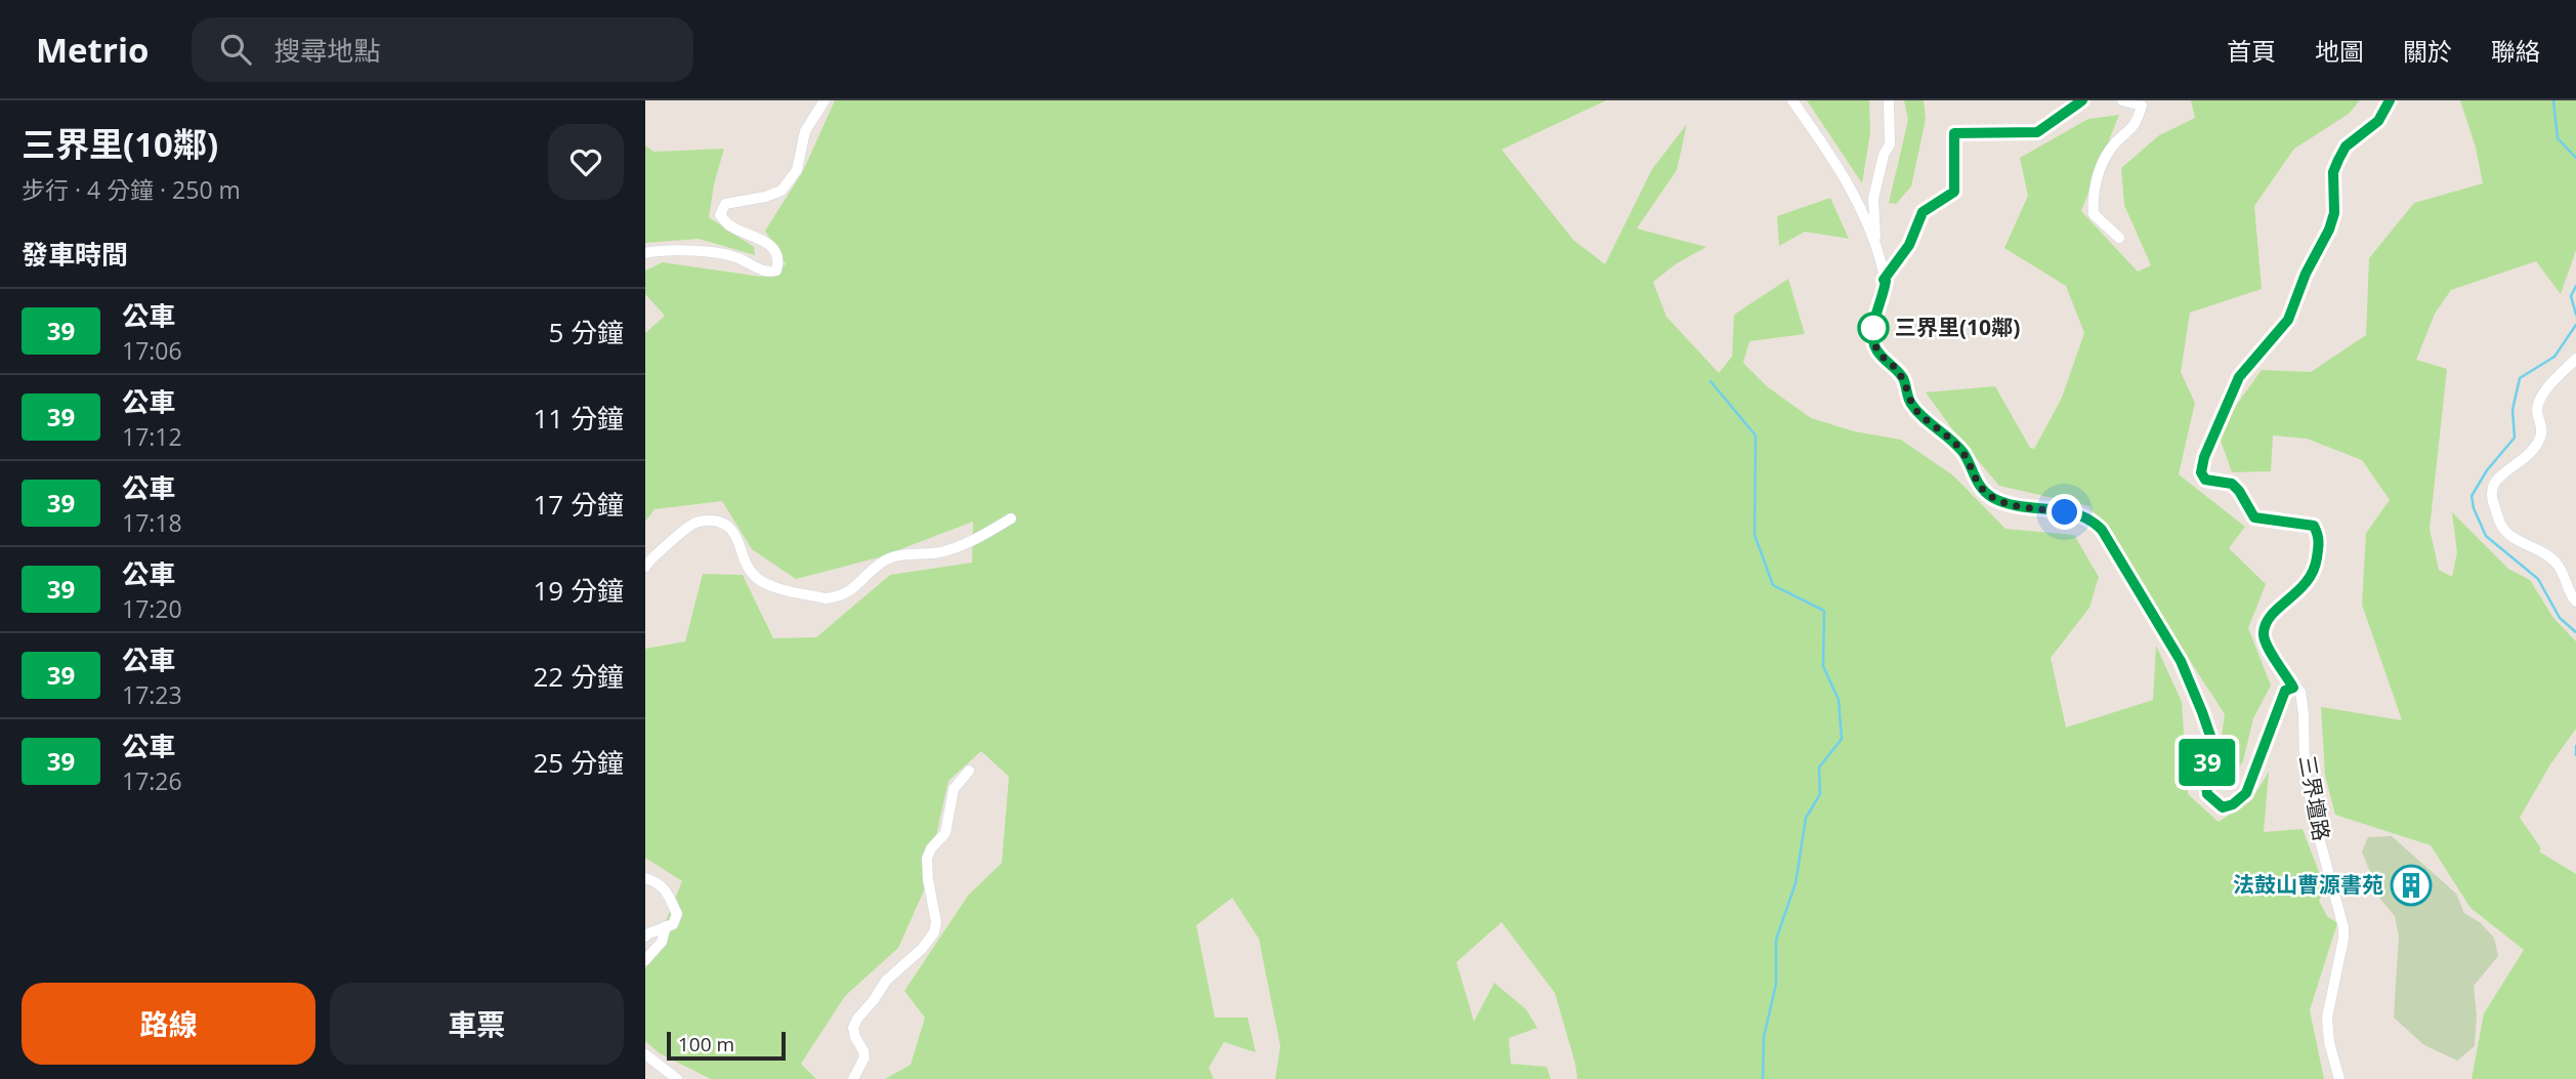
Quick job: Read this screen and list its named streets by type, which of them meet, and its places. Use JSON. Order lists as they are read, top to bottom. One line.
{"streets":{"street":["三界壇路"]},"places":{"other":["三界里(10鄰)"],"building":["法鼓山曹源書苑"]},"lines":["bus line 39"],"scale_bar":"100 m","page":{"header":"Metrio","search":"搜尋地點","nav":["首頁","地圖","關於","聯絡"],"heading":[["三界里(10鄰)","步行 · 4 分鐘 · 250 m"],"發車時間"],"on_map":"39","list":[{"mark":"39","name":"公車","note":"17:06","value":"5 分鐘"},{"mark":"39","name":"公車","note":"17:12","value":"11 分鐘"},{"mark":"39","name":"公車","note":"17:18","value":"17 分鐘"},{"mark":"39","name":"公車","note":"17:20","value":"19 分鐘"},{"mark":"39","name":"公車","note":"17:23","value":"22 分鐘"},{"mark":"39","name":"公車","note":"17:26","value":"25 分鐘"}],"buttons":["路線","車票"],"scale":"100 m"}}
